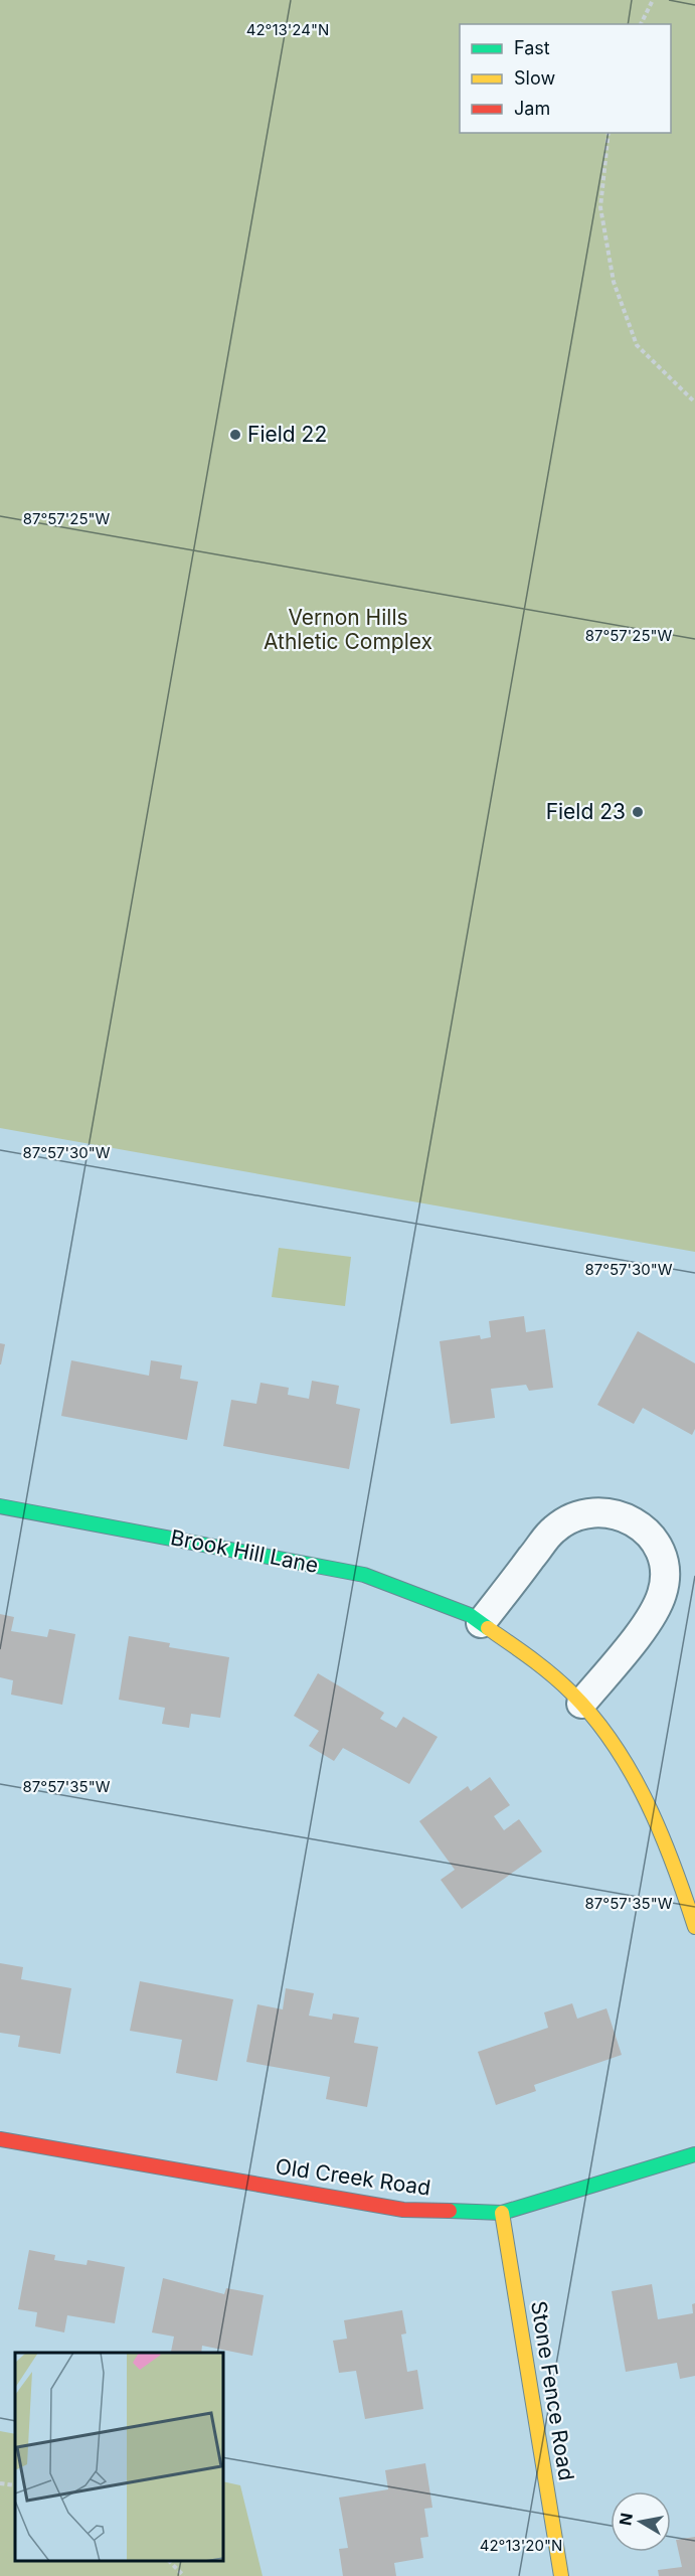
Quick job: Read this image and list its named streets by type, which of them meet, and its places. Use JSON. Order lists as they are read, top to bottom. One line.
{"streets":{"street":["Brook Hill Lane","Old Creek Road","Stone Fence Road"]},"crossings":[["Old Creek Road","Stone Fence Road"]],"parks":["Vernon Hills Athletic Complex"],"places":["Field 22","Field 23"],"legend":["Fast","Slow","Jam"],"north":"left","coordinates":["42°13'24\"N","87°57'25\"W","87°57'30\"W","87°57'35\"W","42°13'20\"N"]}
